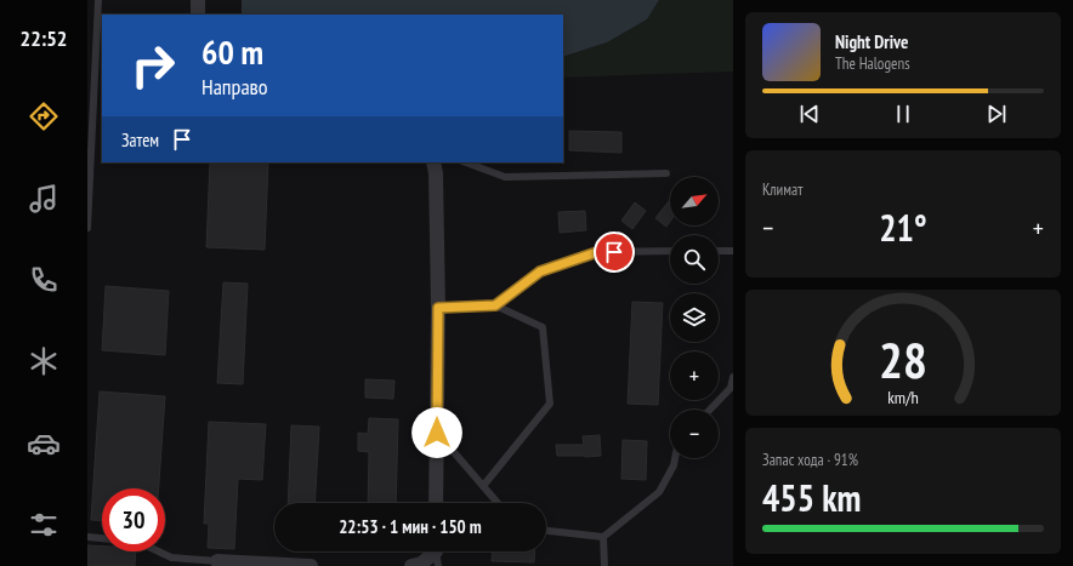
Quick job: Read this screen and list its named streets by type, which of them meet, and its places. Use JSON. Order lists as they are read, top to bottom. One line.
{"north":"top right","page":{"tabs":"22:52","turn":["60 m","Направо"],"song":["Night Drive","The Halogens"],"then":"Затем","tile":["Климат",["Запас хода · 91%","455 km"]],"map_buttons":["+","−"],"heat":["−","21°","+"],"limit":"30","trip":"22:53 · 1 мин · 150 m","gauge":["28","km/h"]}}
